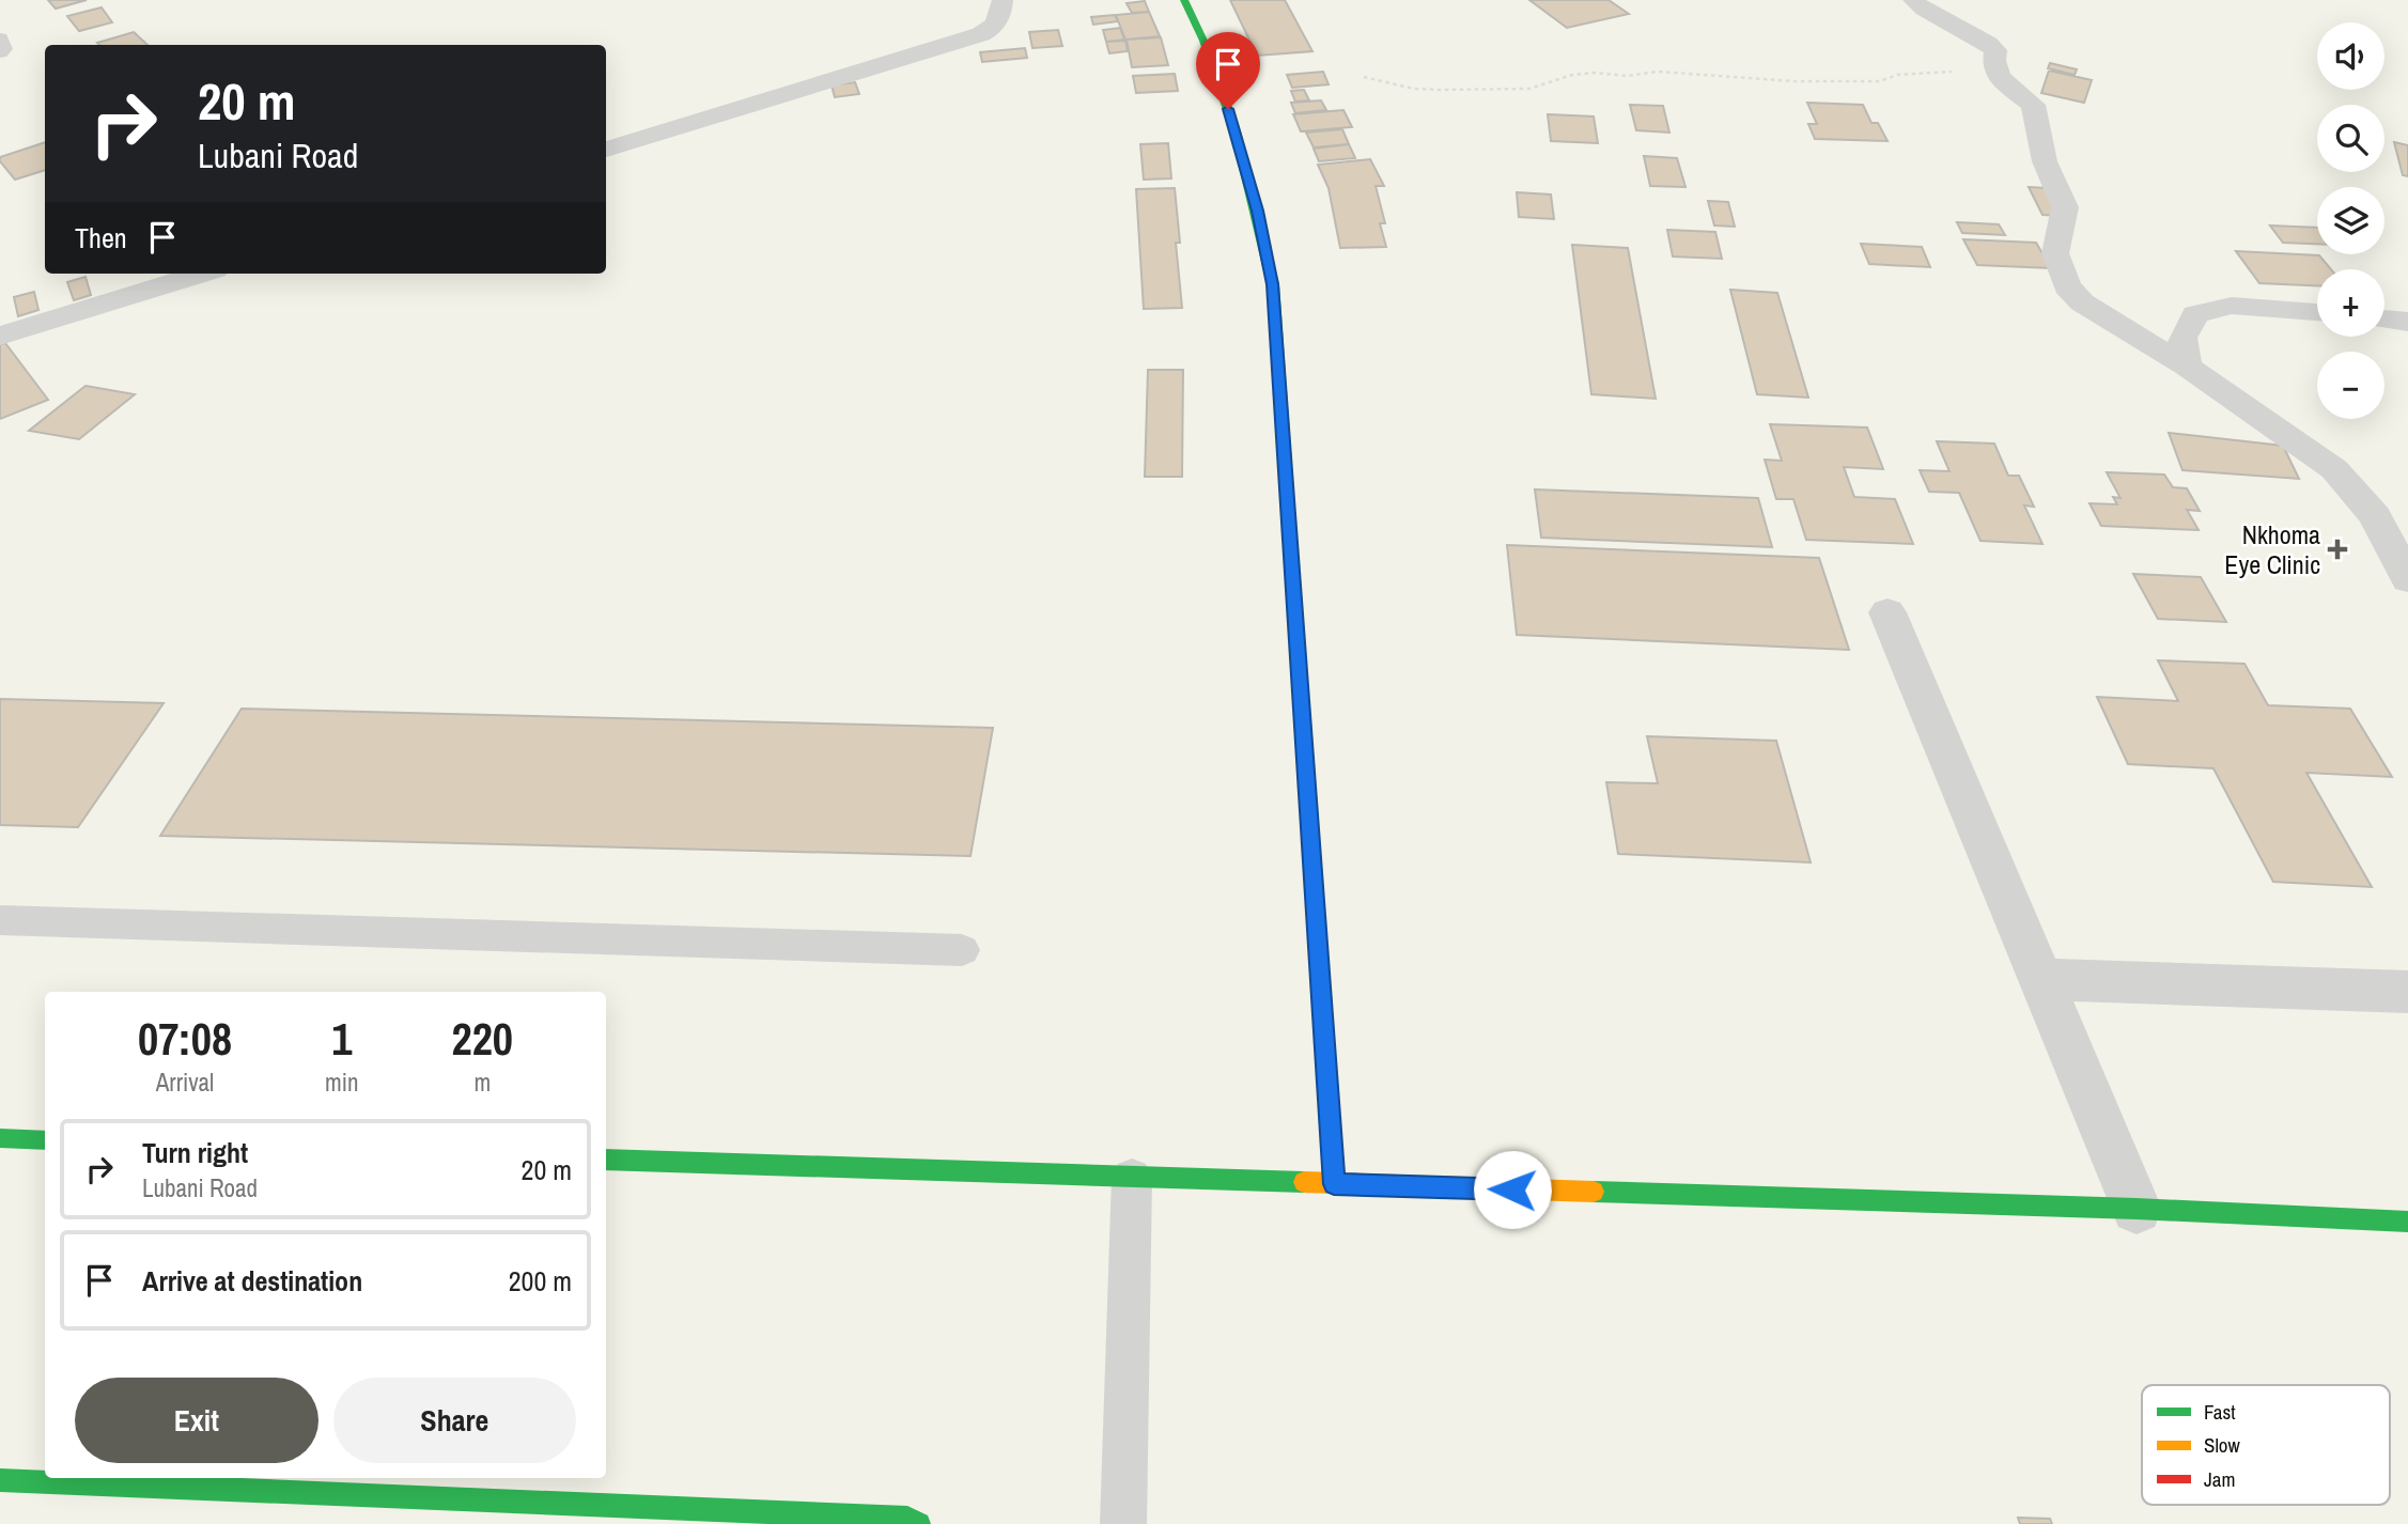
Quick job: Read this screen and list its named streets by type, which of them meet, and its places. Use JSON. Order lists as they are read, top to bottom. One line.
{"places":{"health":["Nkhoma Eye Clinic"]},"legend":["Fast","Slow","Jam"],"page":{"map_buttons":["+","−"],"turn":["20 m","Lubani Road"],"then":"Then","eta":["07:08","Arrival","1","min","220","m"],"list":[{"name":"Turn right","note":"Lubani Road","value":"20 m"},{"name":"Arrive at destination","value":"200 m"}],"buttons":["Exit","Share"]}}
